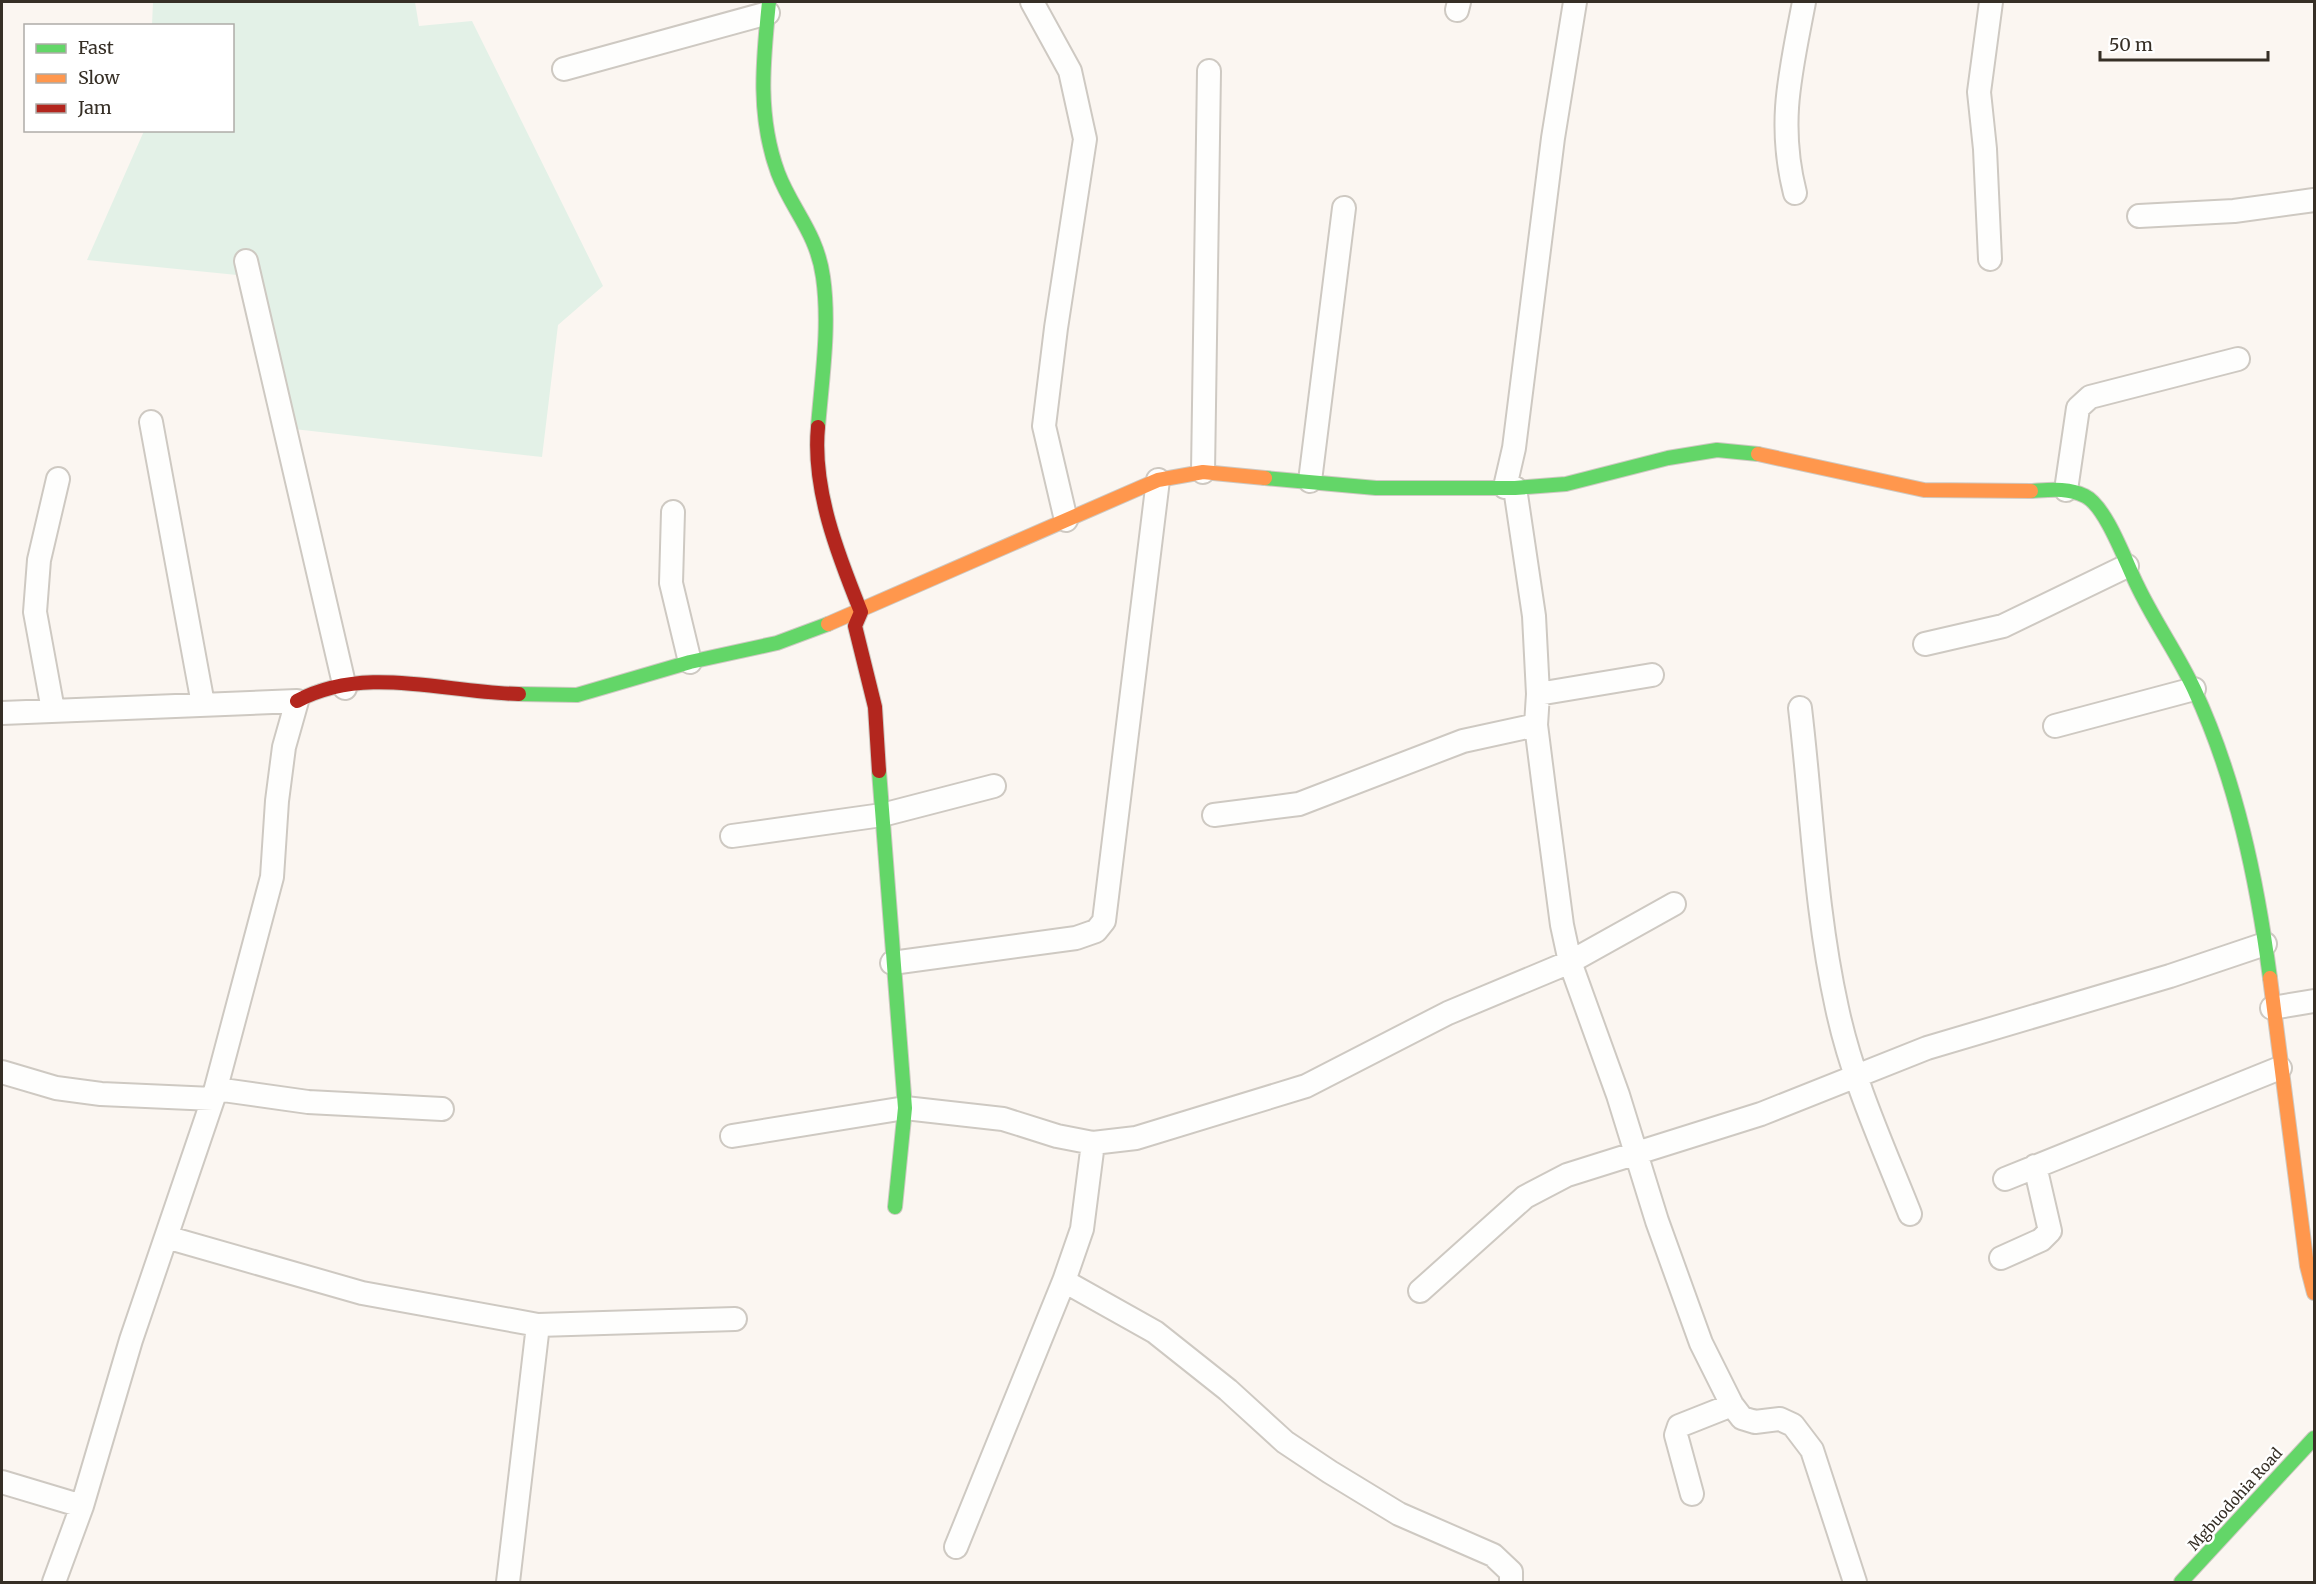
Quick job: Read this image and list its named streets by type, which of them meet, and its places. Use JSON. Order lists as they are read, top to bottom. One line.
{"streets":{"street":["Mgbuodohia Road"]},"legend":["Fast","Slow","Jam"],"scale_bar":"50 m"}
